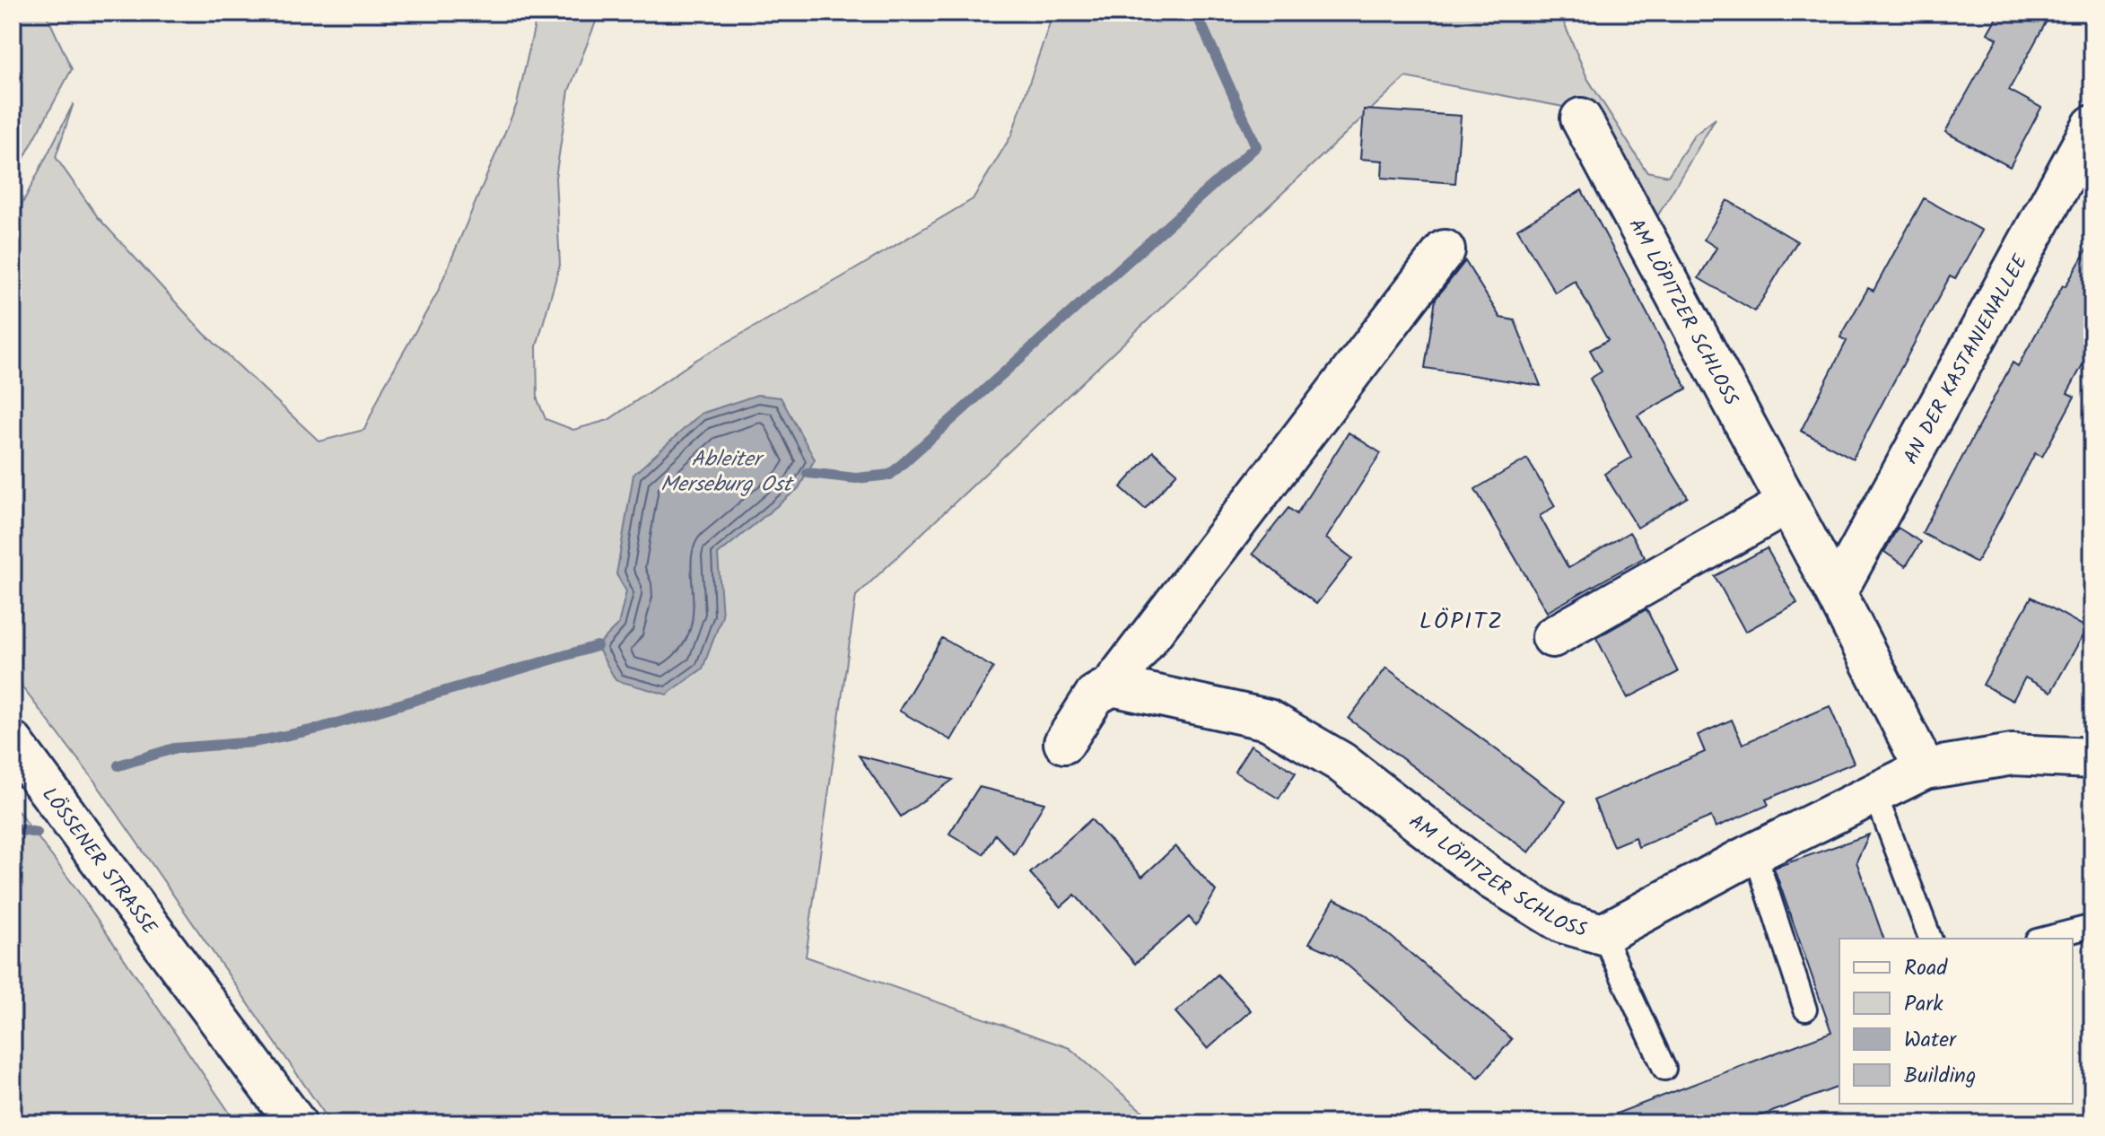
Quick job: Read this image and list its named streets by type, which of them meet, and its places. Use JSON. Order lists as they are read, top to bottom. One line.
{"streets":{"street":["AM LÖPITZER SCHLOSS","AN DER KASTANIENALLEE","LÖSSENER STRASSE"]},"crossings":[["AM LÖPITZER SCHLOSS","AN DER KASTANIENALLEE"]],"districts":["LÖPITZ"],"water":["Ableiter Merseburg Ost"],"legend":["Road","Park","Water","Building"]}
